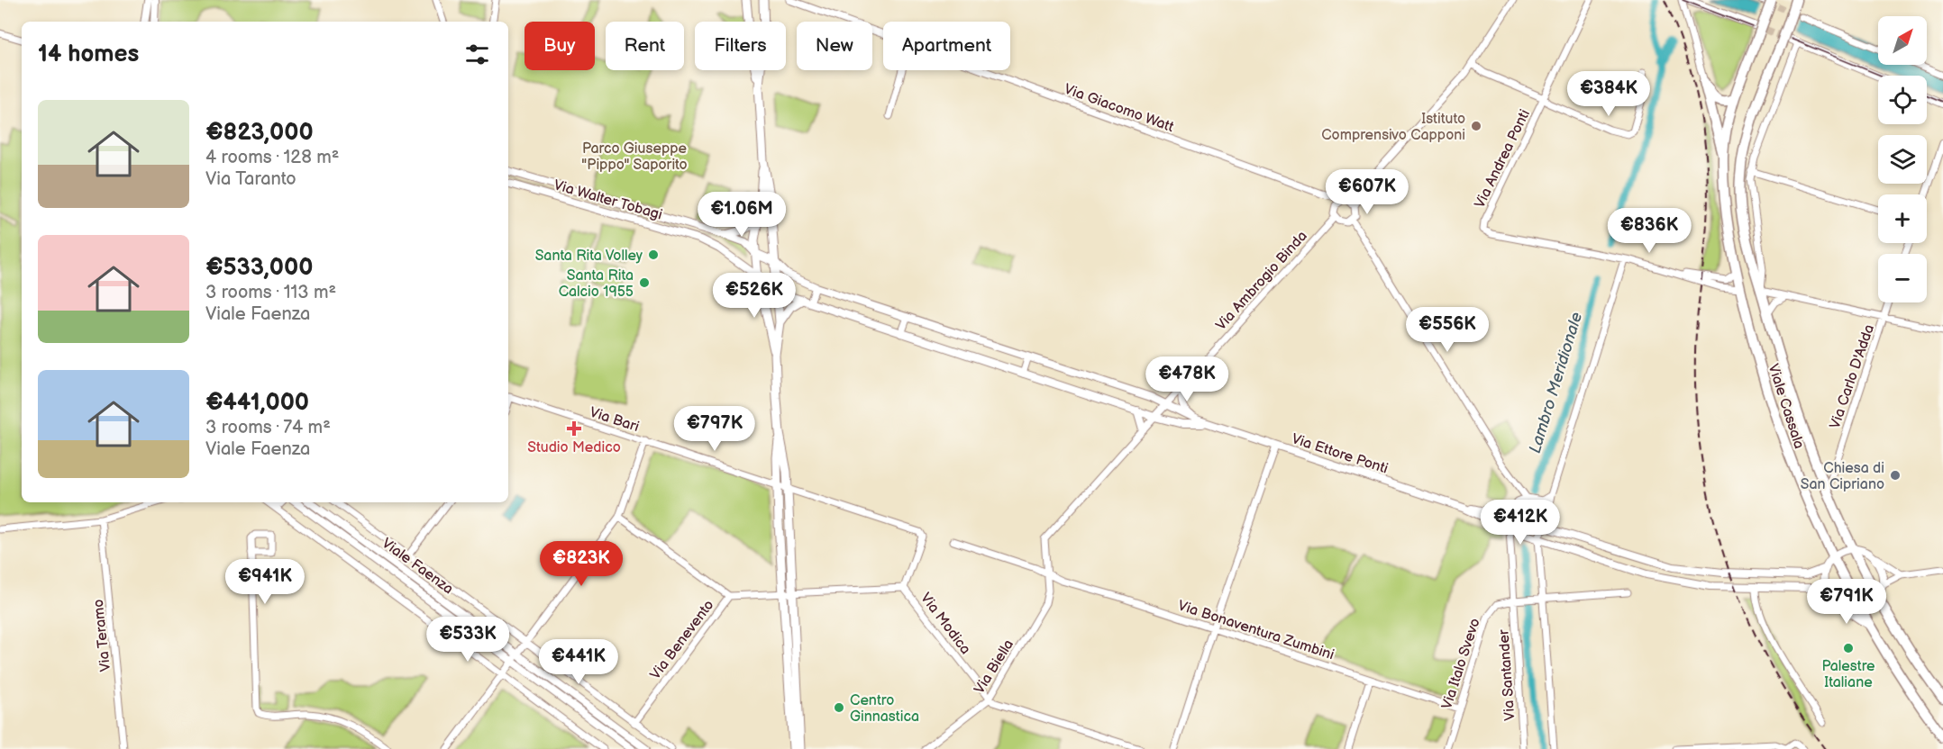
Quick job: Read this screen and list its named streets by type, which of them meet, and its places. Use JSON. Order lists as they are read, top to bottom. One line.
{"streets":{"main road":["Viale Cassala"],"street":["Via Giacomo Watt","Via Andrea Ponti","Via Walter Tobagi","Via Ambrogio Binda","Via Carlo D'Adda","Via Bari","Via Ettore Ponti","Viale Faenza","Via Modica","Via Bonaventura Zumbini","Via Teramo","Via Benevento","Via Italo Svevo","Via Biella","Via Santander"]},"crossings":[["Via Giacomo Watt","Via Ambrogio Binda"],["Via Ambrogio Binda","Via Ettore Ponti"],["Via Ambrogio Binda","Via Bonaventura Zumbini"],["Via Ambrogio Binda","Via Biella"],["Via Carlo D'Adda","Viale Cassala"],["Viale Cassala","Via Ettore Ponti"],["Via Bari","Via Modica"],["Via Ettore Ponti","Via Santander"],["Viale Faenza","Via Benevento"],["Via Modica","Via Benevento"],["Via Modica","Via Biella"],["Via Bonaventura Zumbini","Via Italo Svevo"],["Via Bonaventura Zumbini","Via Biella"],["Via Italo Svevo","Via Santander"]],"water":["Lambro Meridionale"],"parks":["Parco Giuseppe \"Pippo\" Saporito"],"places":{"other":["Istituto Comprensivo Capponi","Santa Rita Volley","Santa Rita Calcio 1955","Chiesa di San Cipriano","Palestre Italiane","Centro Ginnastica"],"health":["Studio Medico"]},"north":"top right","page":{"map_buttons":["+","−"],"chip":["Buy","Rent","Filters","New","Apartment"],"heading":"14 homes","price":["€384K","€607K","€1.06M","€836K","€526K","€556K","€478K","€797K","€412K","€823K","€941K","€791K","€533K","€441K"],"list":[{"name":"€823,000","note":"4 rooms · 128 m² · Via Taranto"},{"name":"€533,000","note":"3 rooms · 113 m² · Viale Faenza"},{"name":"€441,000","note":"3 rooms · 74 m² · Viale Faenza"}]}}
